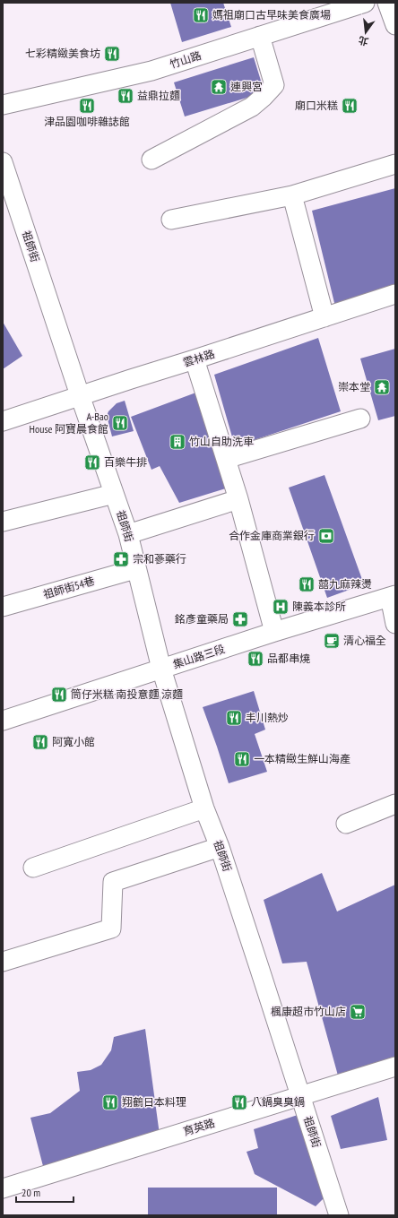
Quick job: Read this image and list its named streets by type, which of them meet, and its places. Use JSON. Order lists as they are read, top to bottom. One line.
{"streets":{"street":["竹山路","祖師街","雲林路","祖師街54巷","集山路三段","育英路"]},"crossings":[["祖師街","雲林路"],["祖師街","祖師街54巷"],["祖師街","集山路三段"],["祖師街","育英路"]],"places":{"restaurant":["媽祖廟口古早味美食廣場","七彩精緻美食坊","益鼎拉麵","津品園咖啡雜誌館","廟口米糕","A-Bao House 阿寶晨食館","百樂牛排","囍九麻辣燙","品都串燒","筒仔米糕 南投意麵 涼麵","丰川熱炒","阿寬小館","一本精緻生鮮山海產","翔鶴日本料理","八鍋臭臭鍋"],"temple":["連興宮","崇本堂"],"building":["竹山自助洗車"],"bank":["合作金庫商業銀行"],"pharmacy":["宗和蔘藥行","銘彥童藥局"],"hospital":["陳義本診所"],"cafe":["清心福全"],"supermarket":["楓康超市竹山店"]},"scale_bar":"20 m","north":"bottom"}
